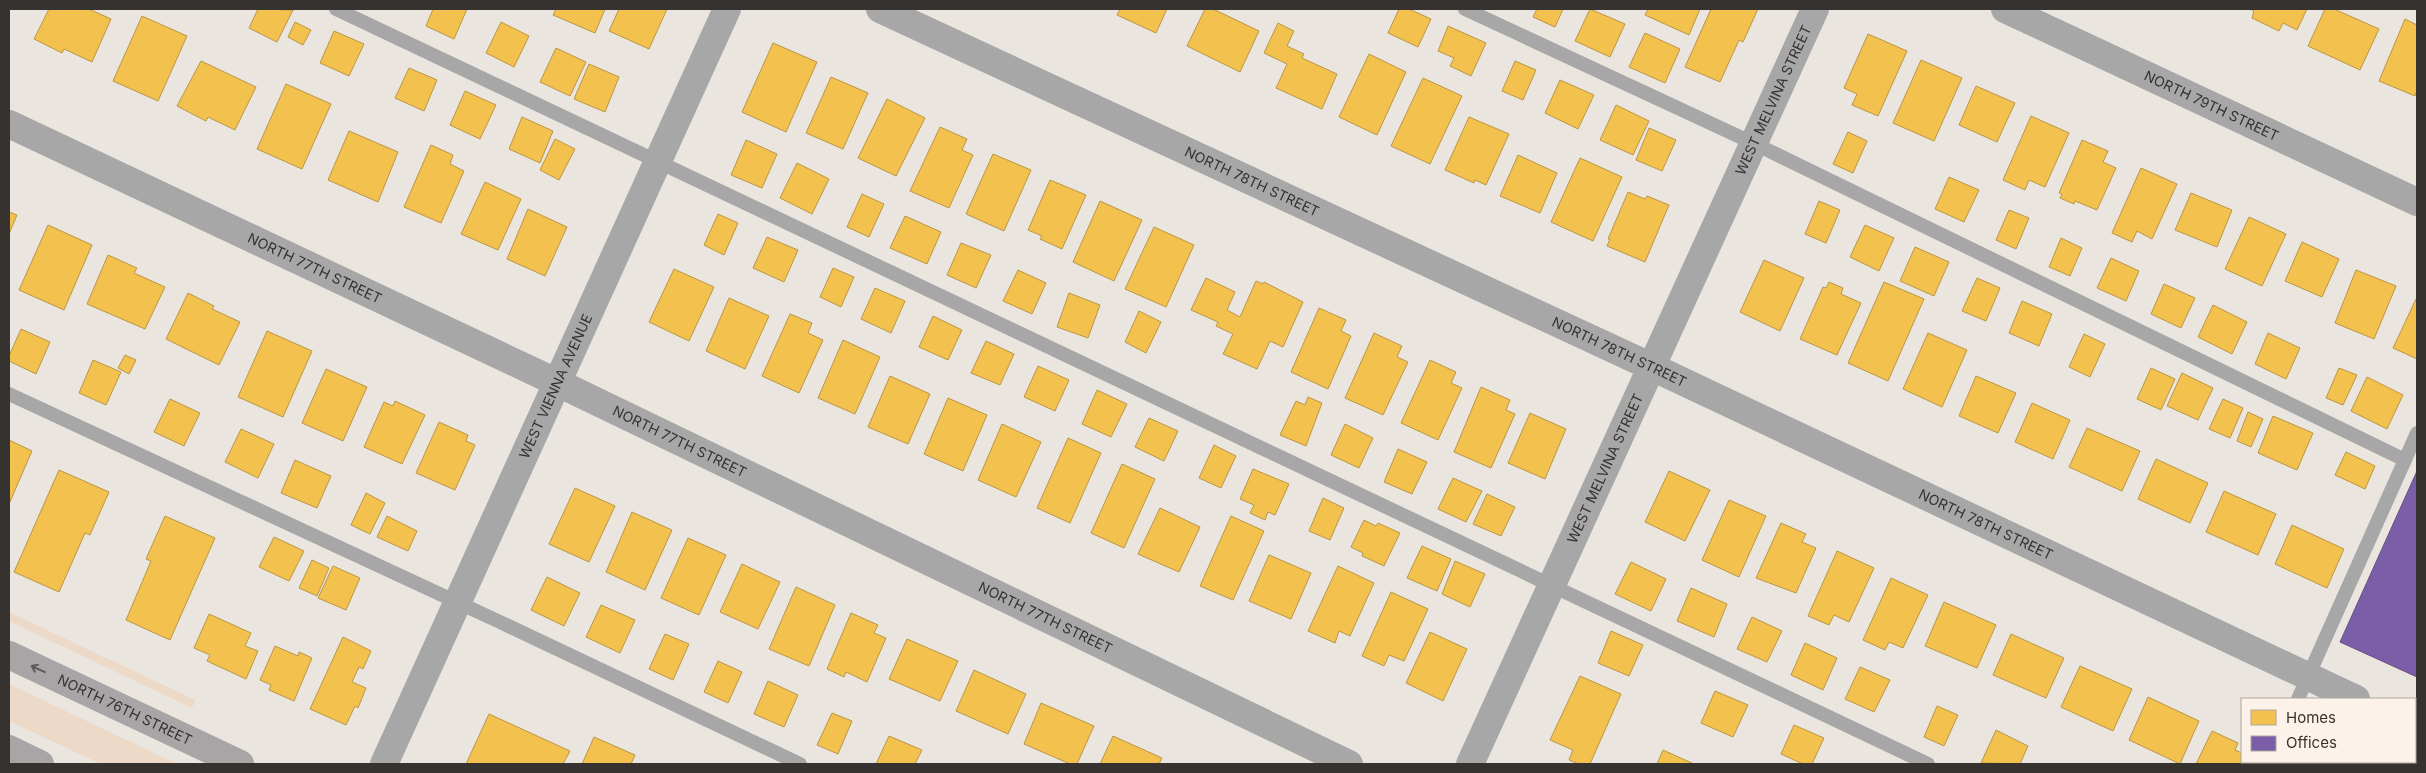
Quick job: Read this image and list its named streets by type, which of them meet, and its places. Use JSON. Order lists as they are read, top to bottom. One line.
{"streets":{"main road":["NORTH 76TH STREET"],"street":["WEST MELVINA STREET","NORTH 79TH STREET","NORTH 78TH STREET","NORTH 77TH STREET","WEST VIENNA AVENUE"]},"crossings":[["WEST MELVINA STREET","NORTH 78TH STREET"],["NORTH 77TH STREET","WEST VIENNA AVENUE"]],"one_way":["NORTH 76TH STREET"],"legend":["Homes","Offices"]}
